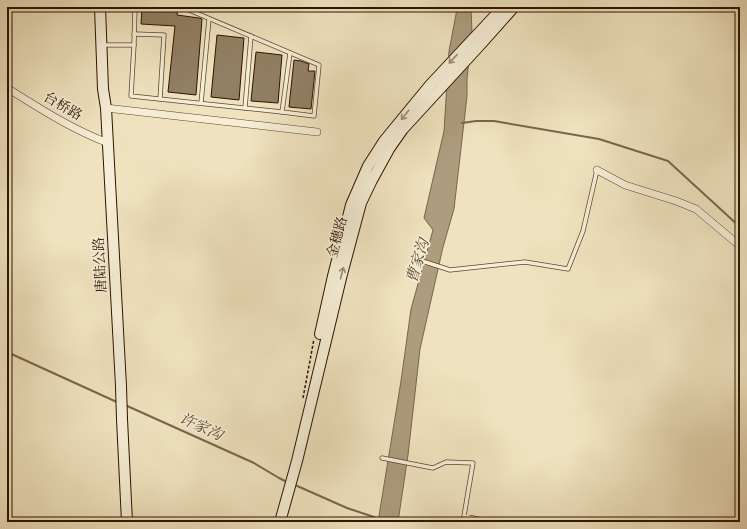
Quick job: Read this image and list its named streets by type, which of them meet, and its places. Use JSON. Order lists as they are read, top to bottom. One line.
{"streets":{"street":["台桥路","金穗路","唐陆公路"]},"crossings":[["台桥路","唐陆公路"]],"water":["曹家沟","许家沟"]}
